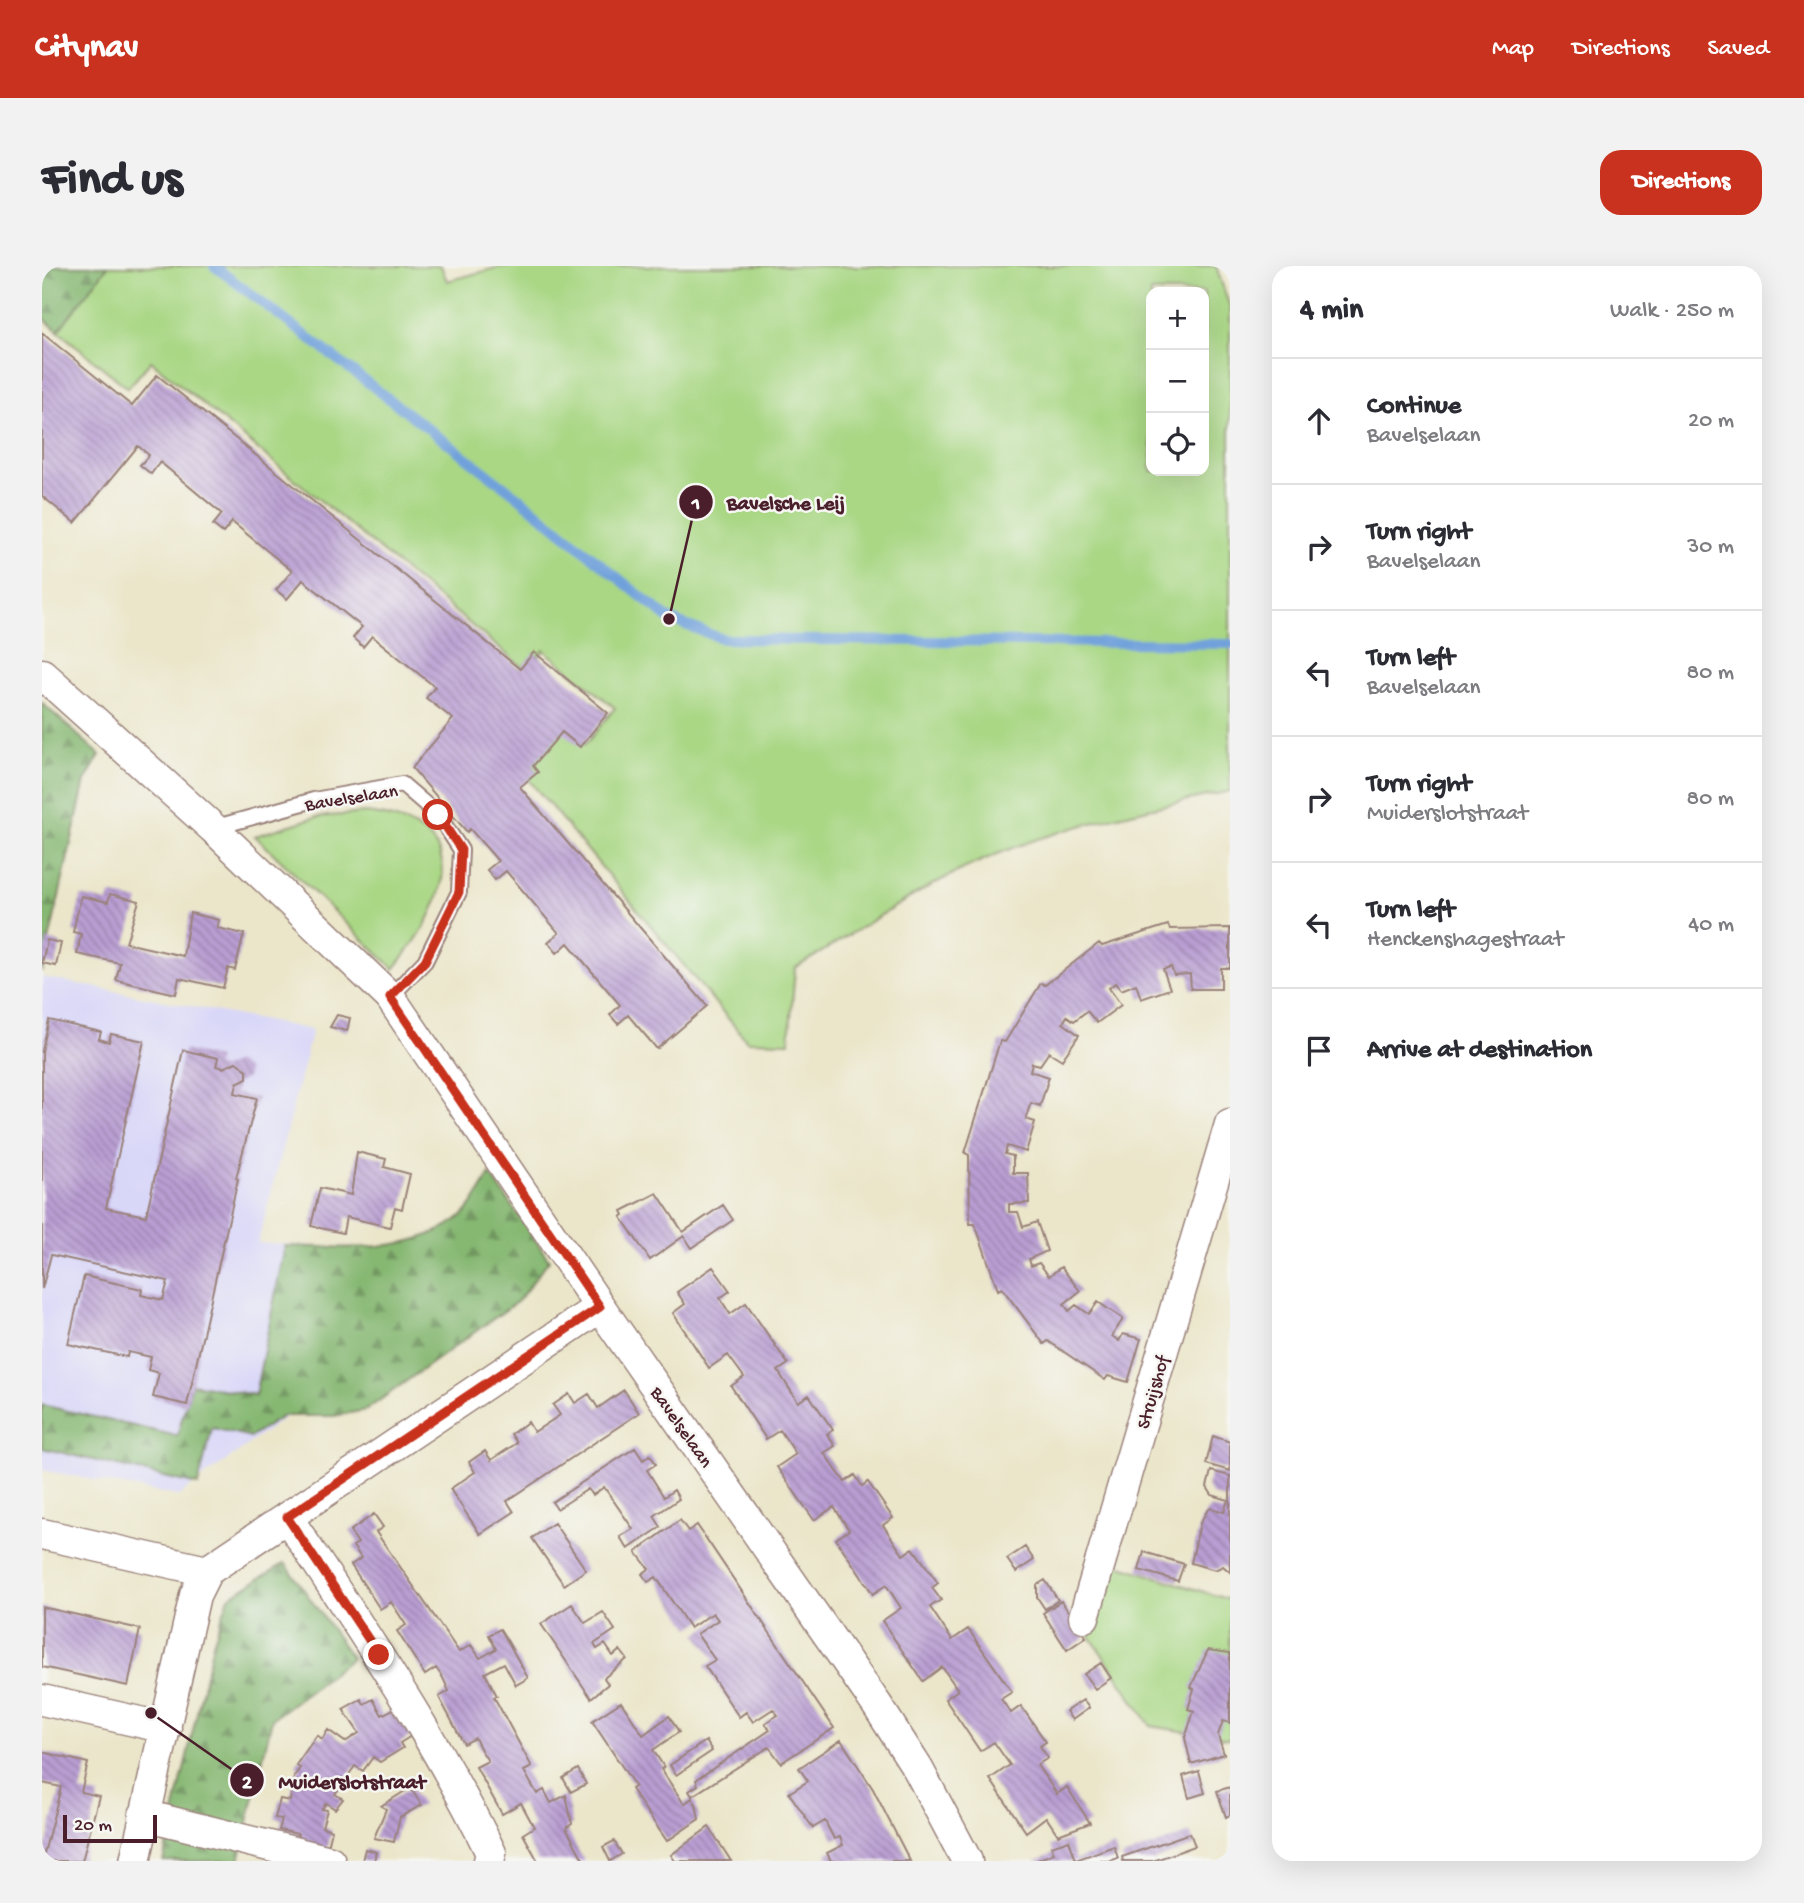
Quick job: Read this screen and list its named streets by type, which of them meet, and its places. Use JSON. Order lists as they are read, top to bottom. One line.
{"streets":{"street":["Bavelselaan","Struijshof"]},"places":["Bavelsche Leij","Muiderslotstraat"],"scale_bar":"20 m","page":{"header":"Citynav","nav":["Map","Directions","Saved"],"buttons":"Directions","title":"Find us","heading":["4 min","Walk · 250 m"],"map_buttons":["+","−"],"list":[["Continue","Bavelselaan","20 m"],["Turn right","Bavelselaan","30 m"],["Turn left","Bavelselaan","80 m"],["Turn right","Muiderslotstraat","80 m"],["Turn left","Henckenshagestraat","40 m"],"Arrive at destination"],"scale":"20 m"}}
